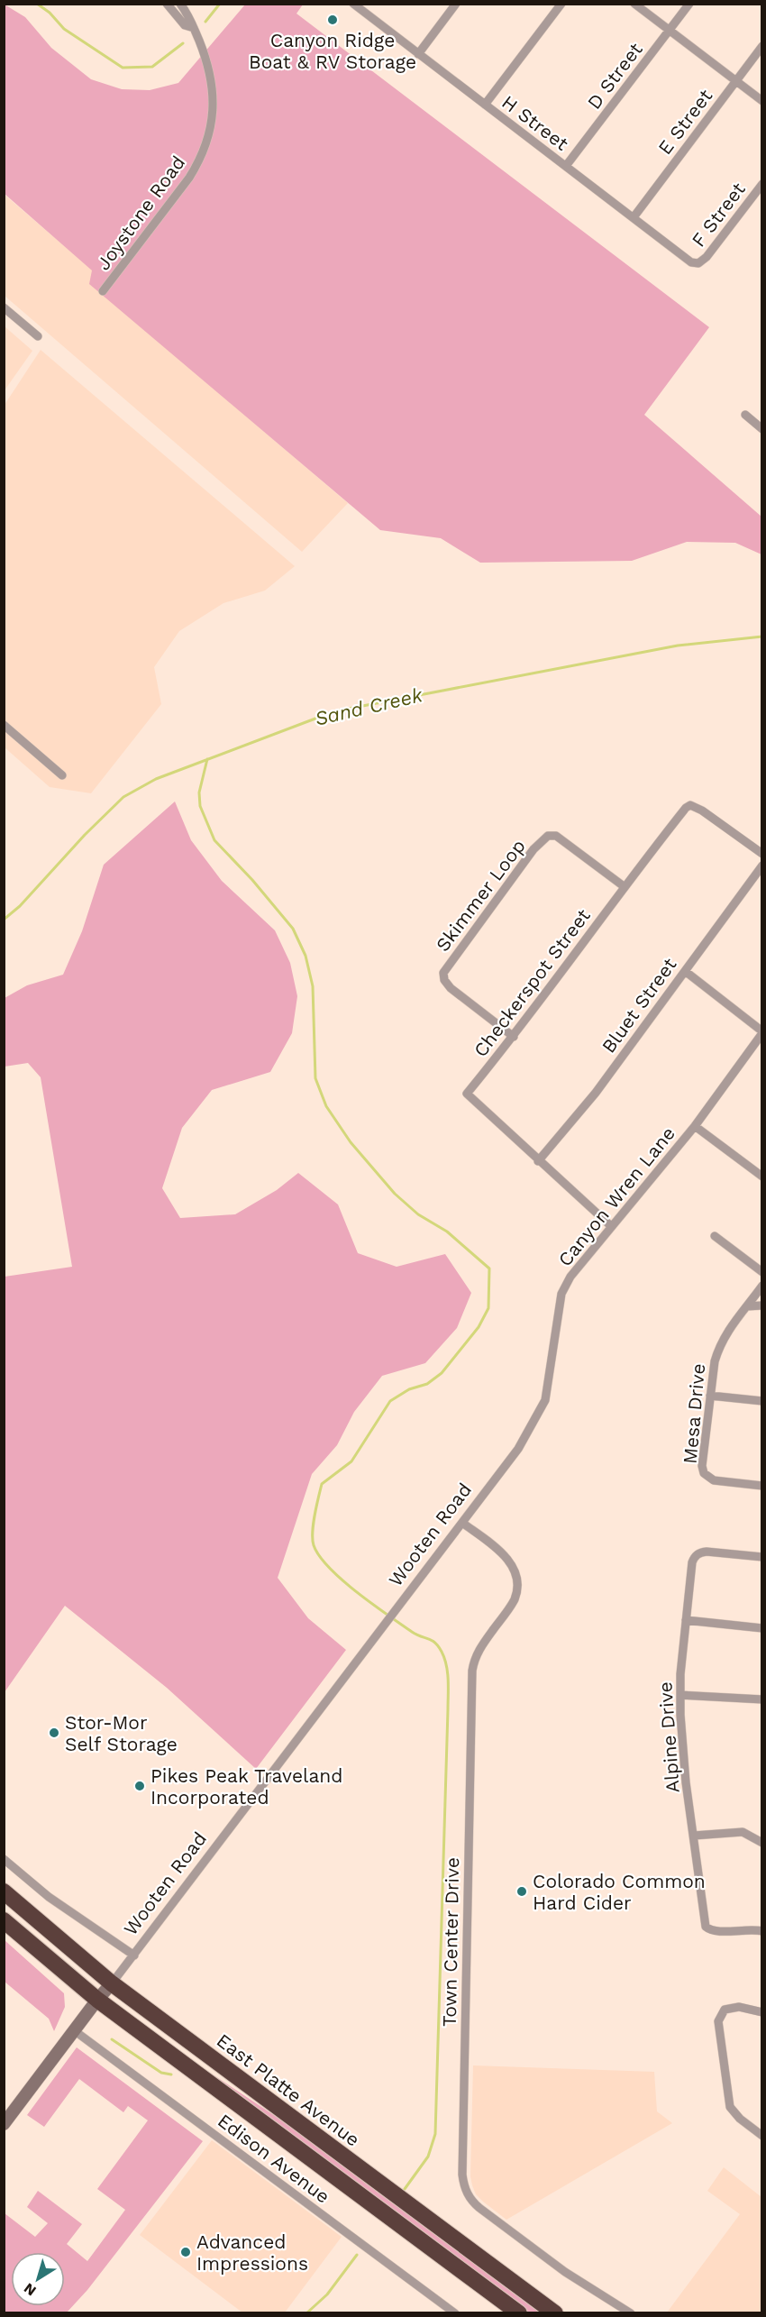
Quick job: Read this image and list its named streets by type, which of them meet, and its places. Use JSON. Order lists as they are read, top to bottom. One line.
{"streets":{"highway":["East Platte Avenue"],"street":["D Street","E Street","H Street","Joystone Road","F Street","Skimmer Loop","Checkerspot Street","Bluet Street","Canyon Wren Lane","Mesa Drive","Wooten Road","Alpine Drive","Town Center Drive","Edison Avenue"]},"crossings":[["D Street","H Street"],["E Street","H Street"],["H Street","F Street"],["Skimmer Loop","Checkerspot Street"],["Checkerspot Street","Bluet Street"],["Checkerspot Street","Canyon Wren Lane"],["Canyon Wren Lane","Wooten Road"],["Wooten Road","Town Center Drive"],["Wooten Road","East Platte Avenue"],["Wooten Road","Edison Avenue"]],"water":["Sand Creek"],"places":["Canyon Ridge Boat & RV Storage","Stor-Mor Self Storage","Pikes Peak Traveland Incorporated","Colorado Common Hard Cider","Advanced Impressions"],"north":"bottom left"}
